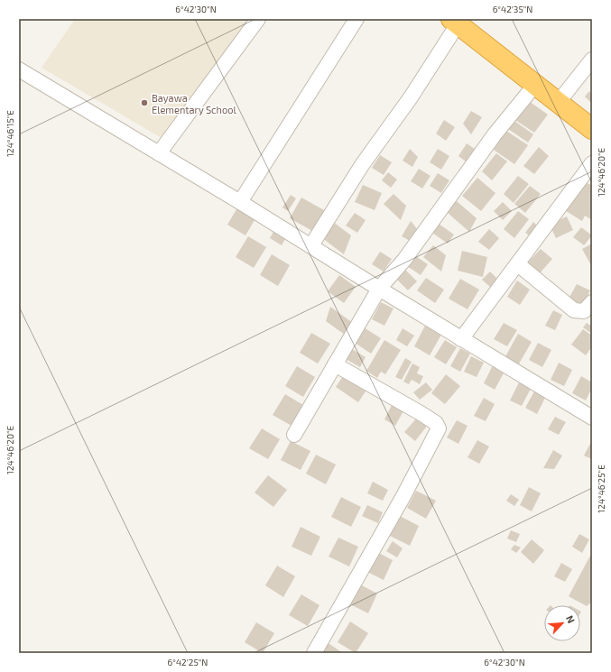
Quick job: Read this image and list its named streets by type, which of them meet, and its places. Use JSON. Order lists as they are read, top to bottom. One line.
{"places":["Bayawa Elementary School"],"north":"top right","coordinates":["6°42'30\"N","6°42'35\"N","124°46'15\"E","124°46'20\"E","124°46'25\"E","6°42'25\"N"]}
